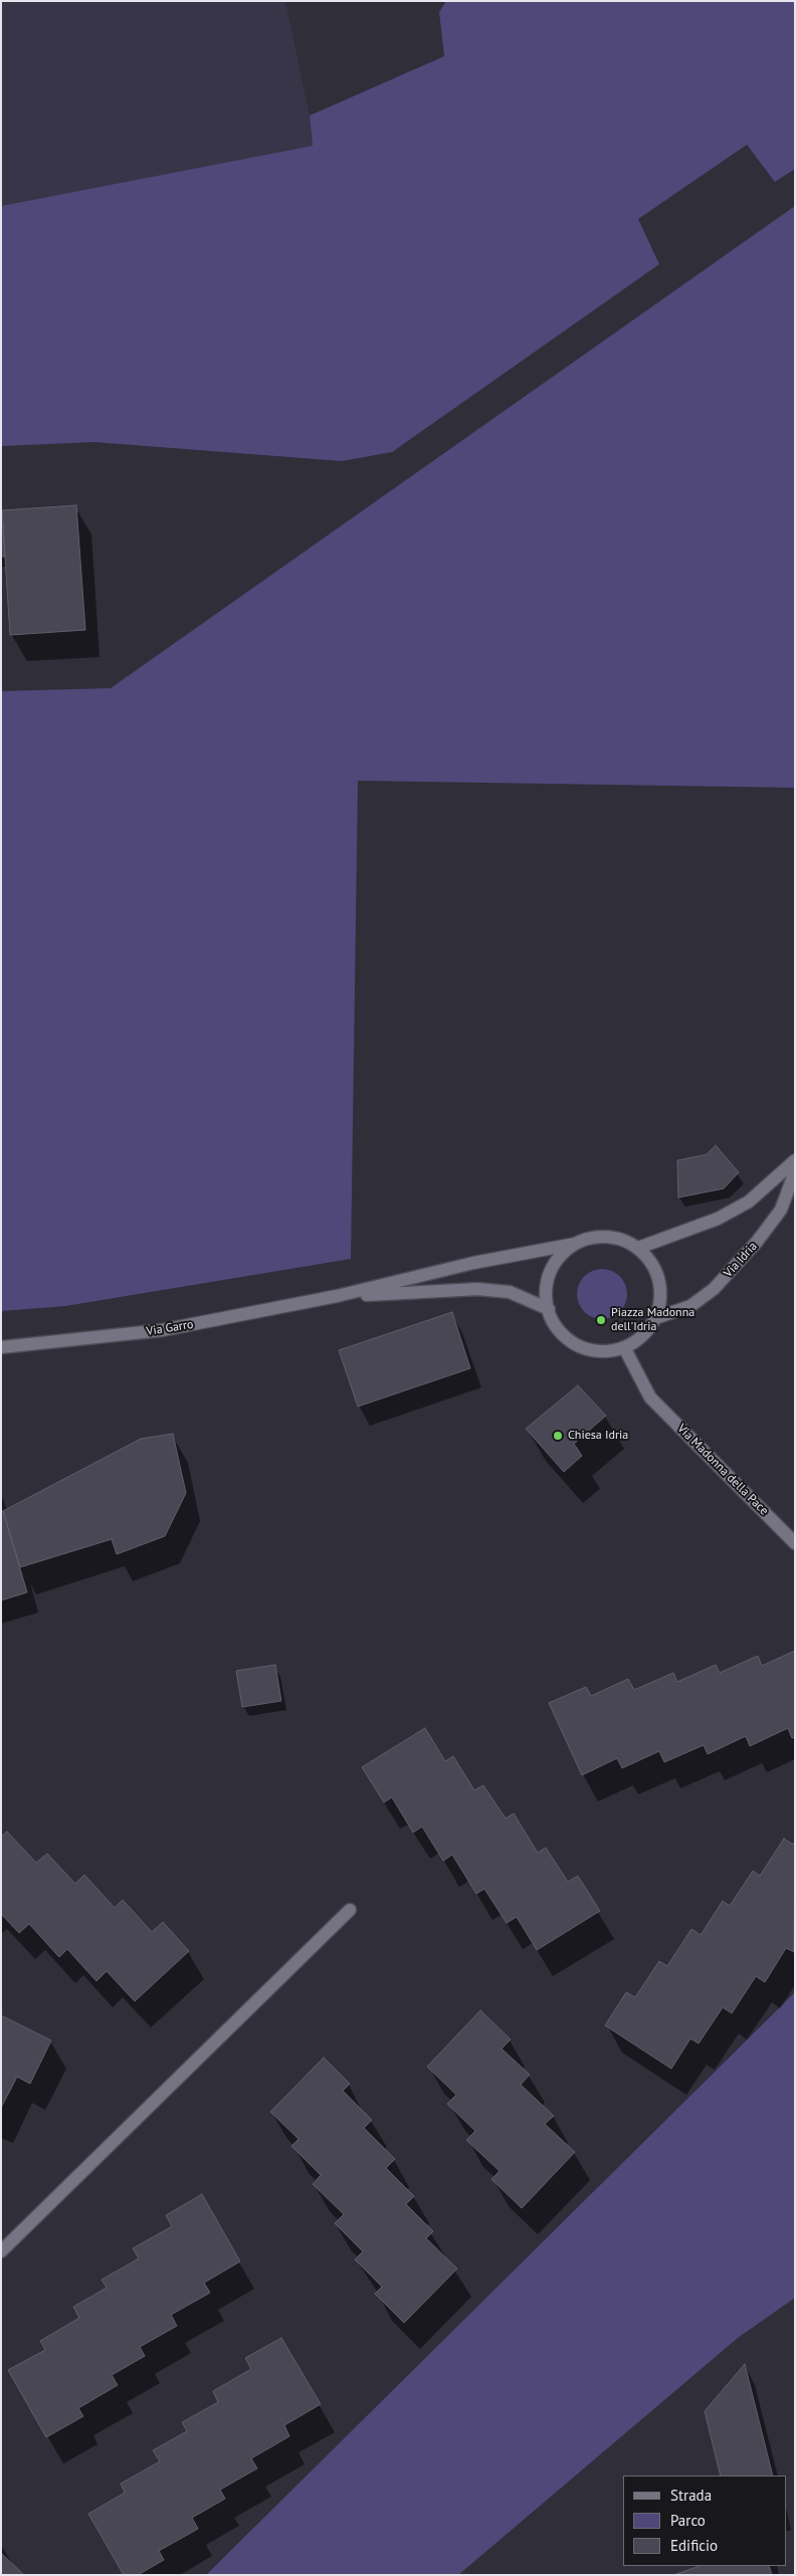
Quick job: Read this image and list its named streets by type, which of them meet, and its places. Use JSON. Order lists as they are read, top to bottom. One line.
{"streets":{"street":["Via Idria","Via Garro","Via Madonna della Pace"]},"crossings":[["Via Idria","Via Garro"],["Via Idria","Via Madonna della Pace"],["Via Garro","Via Madonna della Pace"]],"places":["Piazza Madonna dell'Idria","Chiesa Idria"],"legend":["Strada","Parco","Edificio"]}
